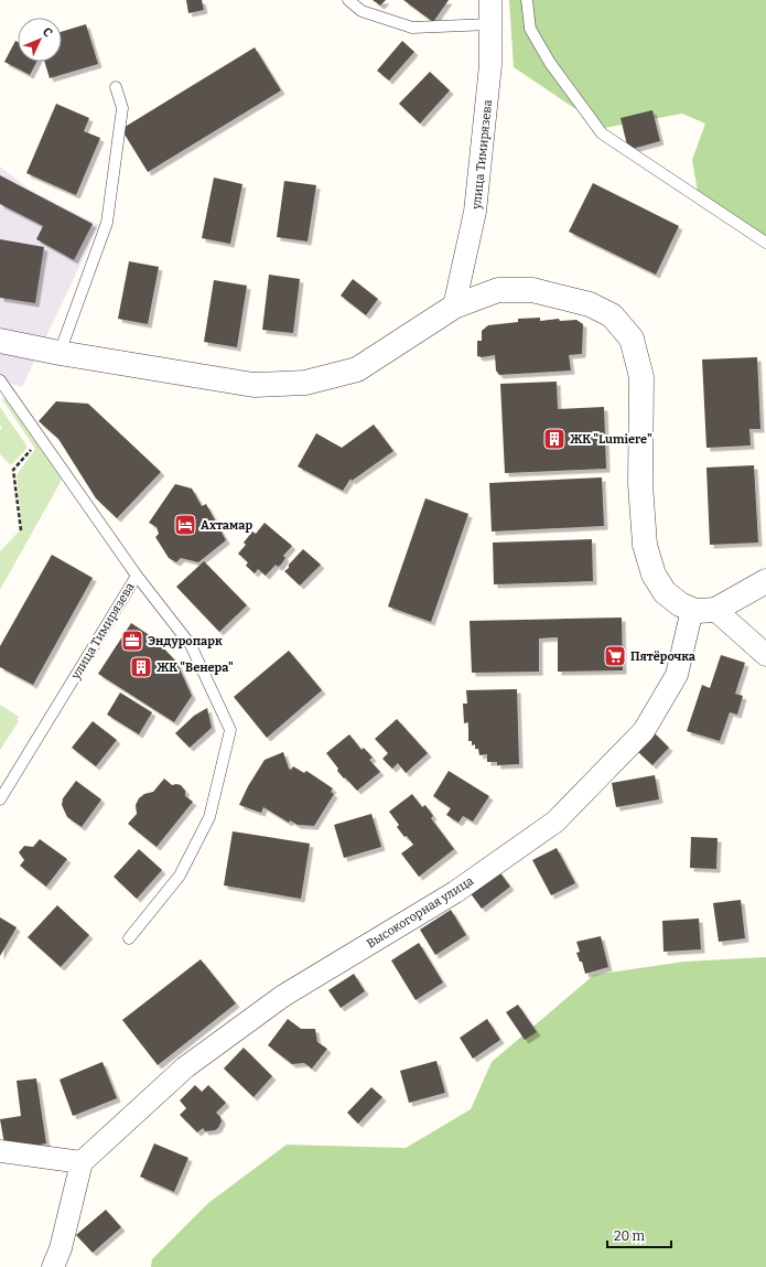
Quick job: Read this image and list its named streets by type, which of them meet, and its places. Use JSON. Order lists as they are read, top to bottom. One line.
{"streets":{"street":["улица Тимирязева","Высокогорная улица"]},"places":{"building":["ЖК \"Lumiere\"","ЖК \"Венера\""],"hotel":["Ахтамар"],"office":["Эндуропарк"],"supermarket":["Пятёрочка"]},"scale_bar":"20 m","north":"top right"}
